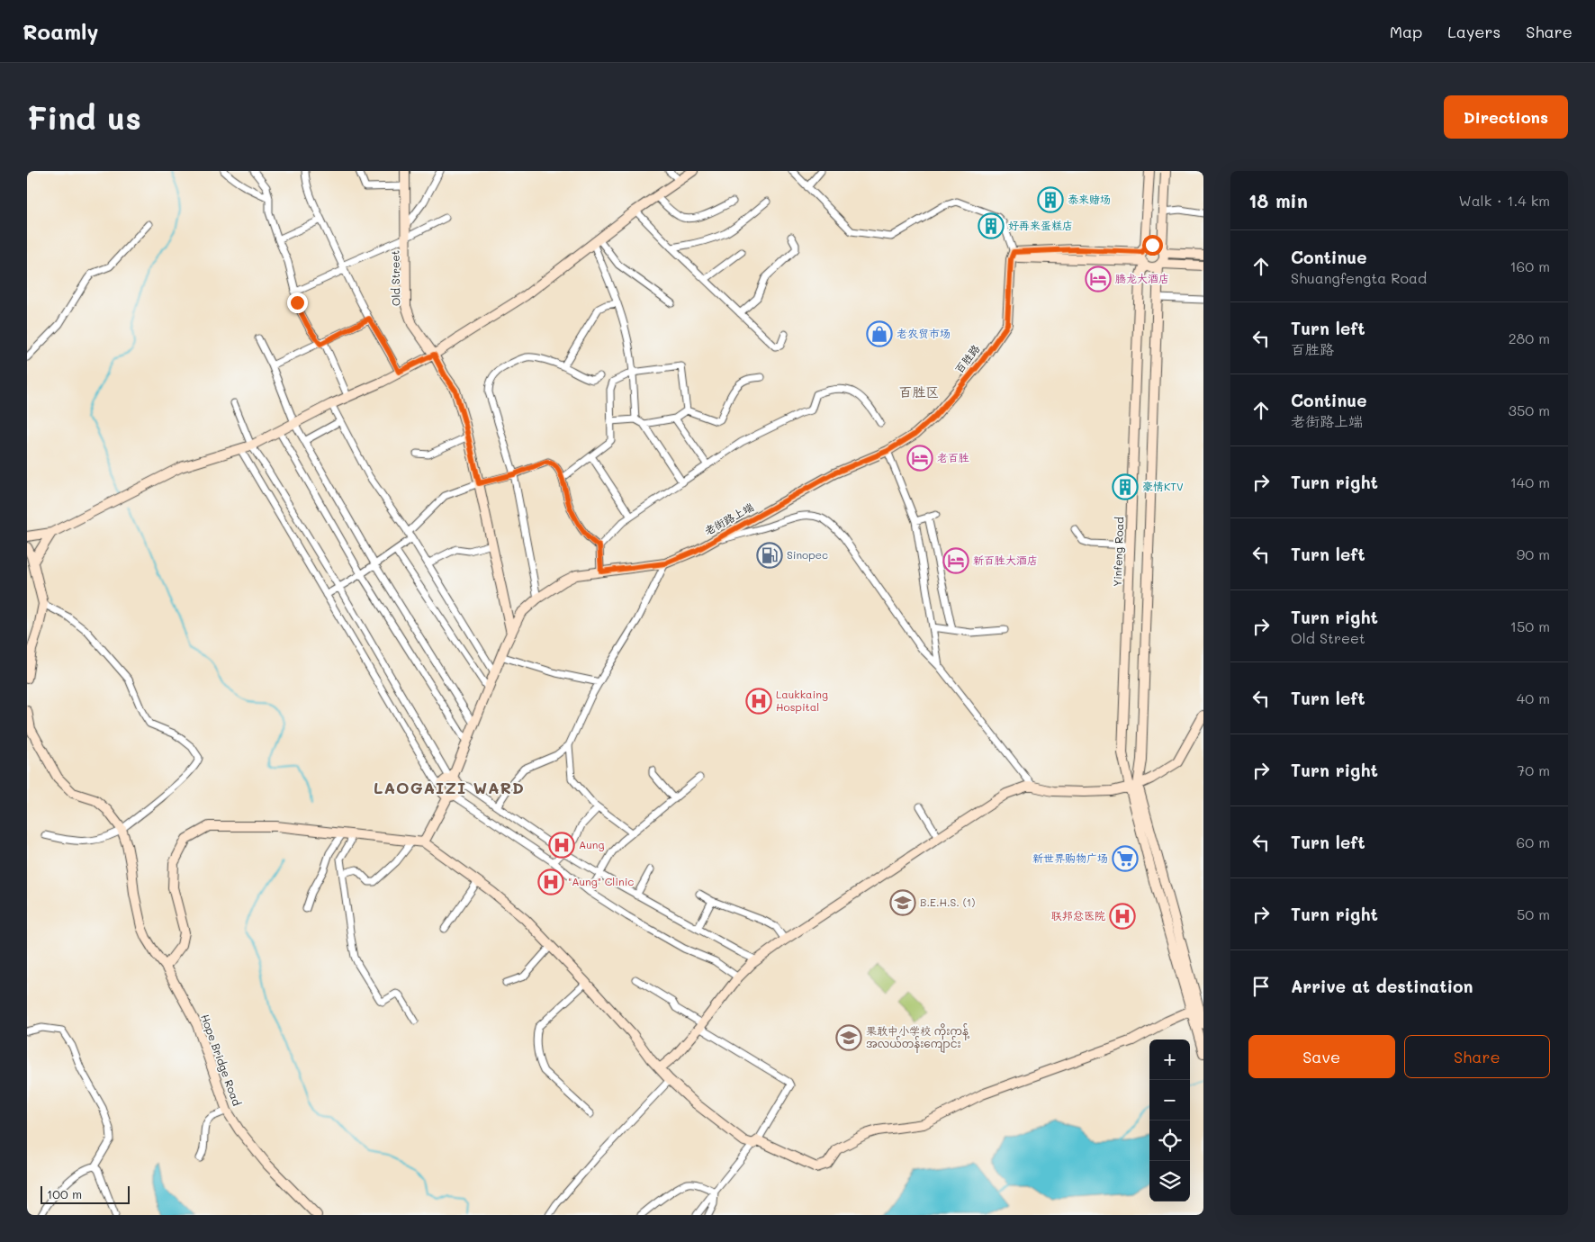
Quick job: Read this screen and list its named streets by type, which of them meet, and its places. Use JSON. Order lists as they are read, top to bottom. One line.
{"streets":{"main road":["Old Street","百胜路","老街路上端","Yinfeng Road","Hope Bridge Road"]},"crossings":[["Old Street","老街路上端"],["百胜路","老街路上端"]],"districts":["百胜区","LAOGAIZI WARD"],"places":{"building":["泰来赌场","好再来蛋糕店","豪情KTV"],"hotel":["腾龙大酒店","老百胜","新百胜大酒店"],"shop":["老农贸市场"],"fuel station":["Sinopec"],"hospital":["Laukkaing Hospital","Aung","\"Aung\" Clinic","联邦总医院"],"supermarket":["新世界购物广场"],"school or university":["B.E.H.S. (1)","果敢中小学校 ကိုးကန့် အလယ်တန်းကျောင်း"]},"scale_bar":"100 m","page":{"header":"Roamly","nav":["Map","Layers","Share"],"buttons":["Directions",["Save","Share"]],"title":"Find us","heading":["18 min","Walk · 1.4 km"],"list":[["Continue","Shuangfengta Road","160 m"],["Turn left","百胜路","280 m"],["Continue","老街路上端","350 m"],["Turn right","140 m"],["Turn left","90 m"],["Turn right","Old Street","150 m"],["Turn left","40 m"],["Turn right","70 m"],["Turn left","60 m"],["Turn right","50 m"],"Arrive at destination"],"map_buttons":["+","−"],"scale":"100 m"}}
